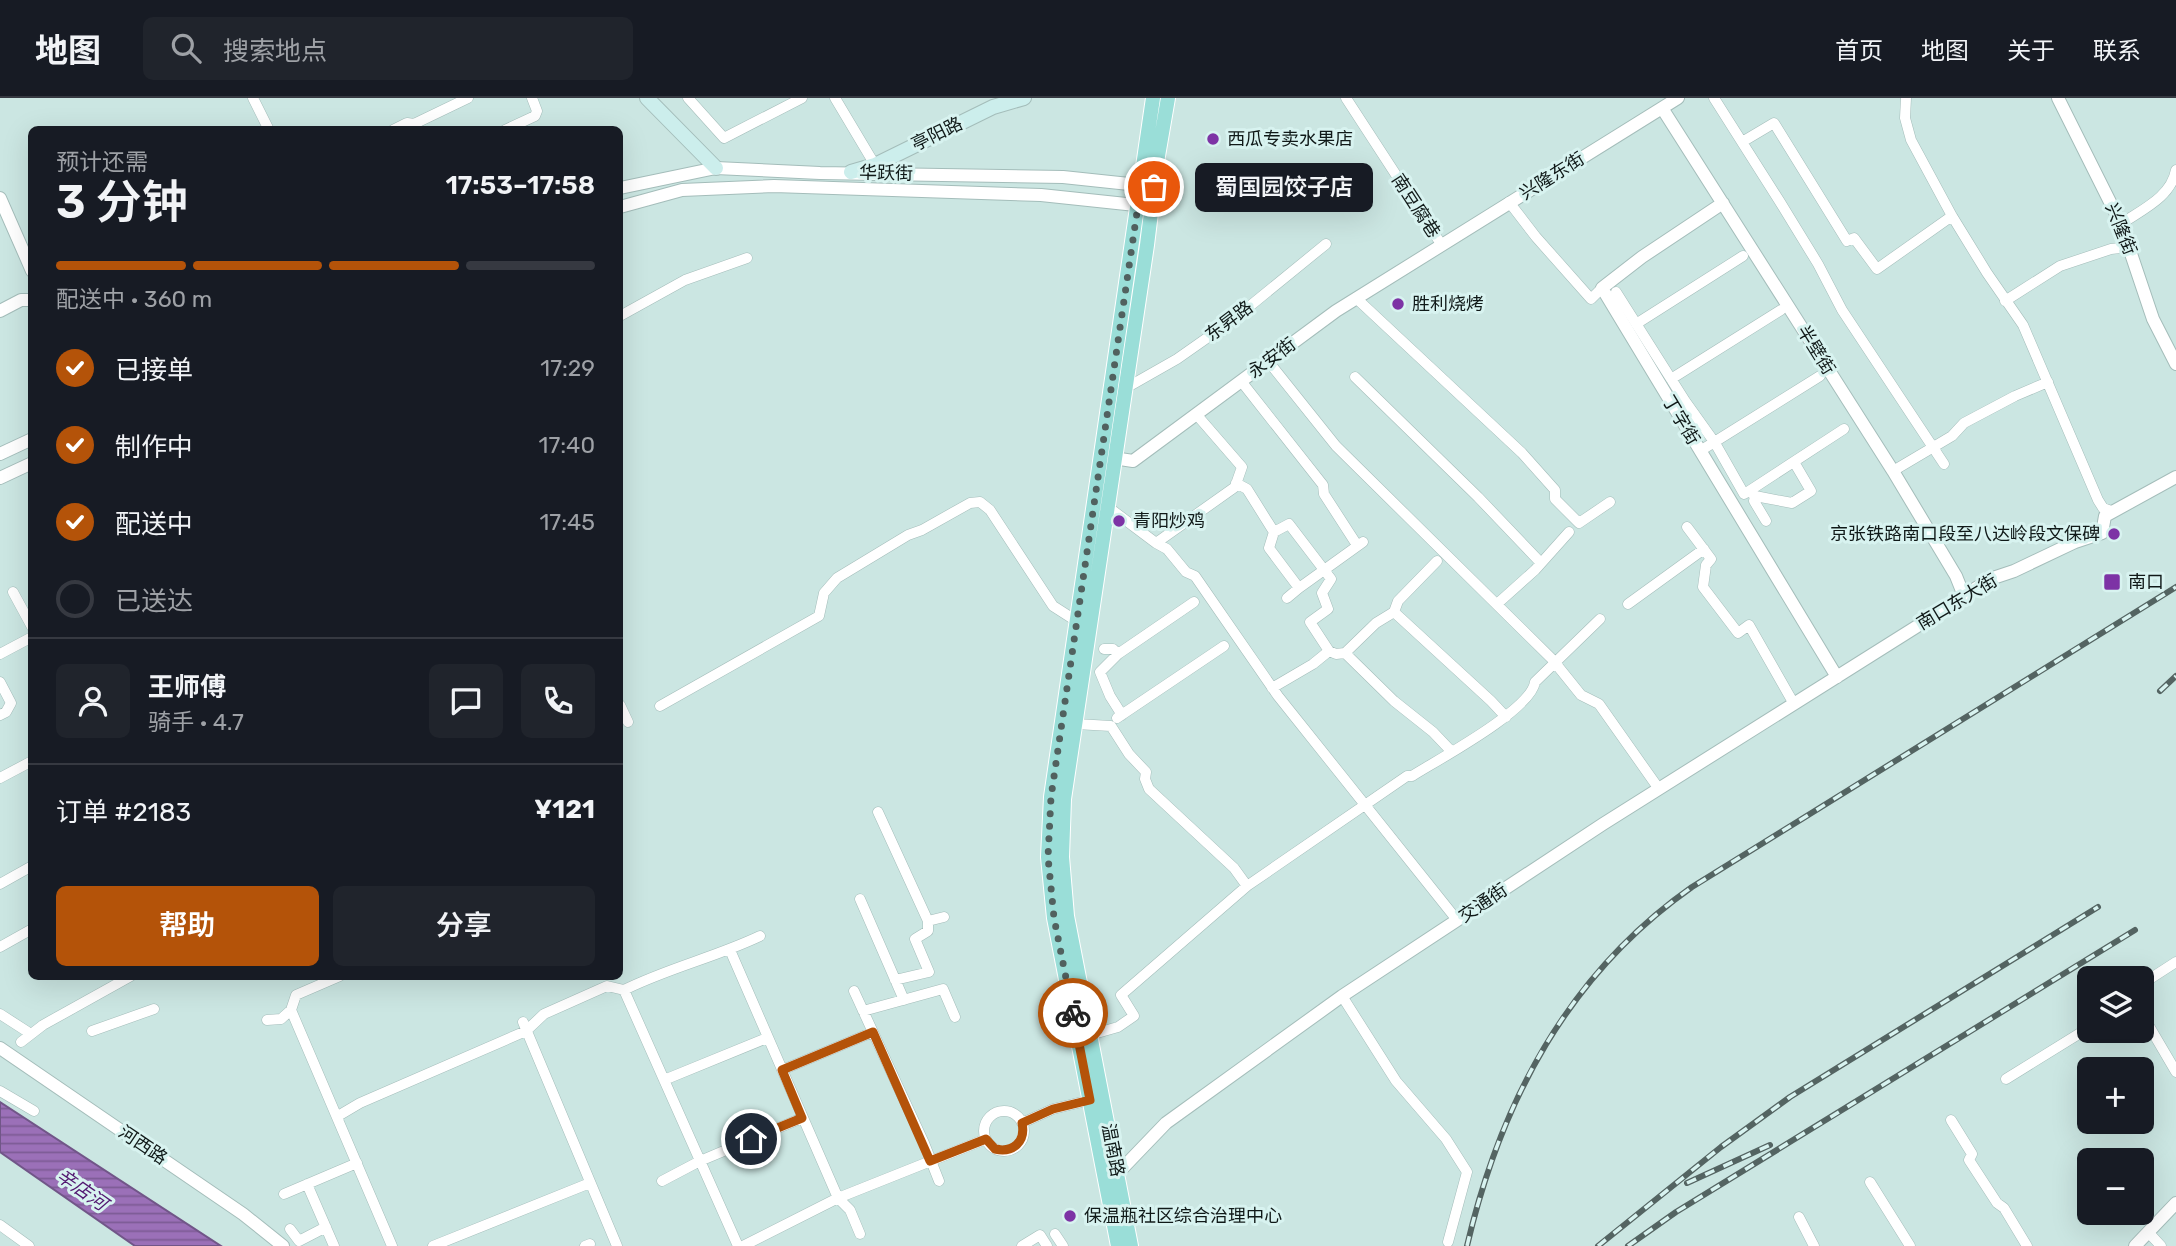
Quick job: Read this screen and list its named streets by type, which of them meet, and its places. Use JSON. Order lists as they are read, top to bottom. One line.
{"streets":{"main road":["亭阳路","温南路"],"street":["华跃街","兴隆东街","南豆腐巷","兴隆街","东昇路","半壁街","永安街","丁字街","南口东大街","交通街","河西路"]},"crossings":[["亭阳路","华跃街"],["华跃街","温南路"],["兴隆东街","南豆腐巷"],["兴隆东街","半壁街"],["兴隆东街","永安街"],["南豆腐巷","永安街"],["东昇路","温南路"],["半壁街","南口东大街"],["永安街","温南路"],["丁字街","交通街"],["南口东大街","交通街"],["交通街","温南路"]],"water":["辛店河"],"places":{"other":["西瓜专卖水果店","蜀国园饺子店","胜利烧烤","青阳炒鸡","京张铁路南口段至八达岭段文保碑","保温瓶社区综合治理中心"],"transit":["南口"]},"page":{"header":"地图","search":"搜索地点","nav":["首页","地图","关于","联系"],"heading":["3 分钟","预计还需","17:53–17:58"],"panel":["王师傅","骑手 · 4.7","订单 #2183","¥121"],"bubble":"蜀国园饺子店","bar":"配送中 · 360 m","list":[["已接单","17:29"],["制作中","17:40"],["配送中","17:45"],"已送达"],"buttons":["帮助","分享"],"map_buttons":["+","−"]}}
